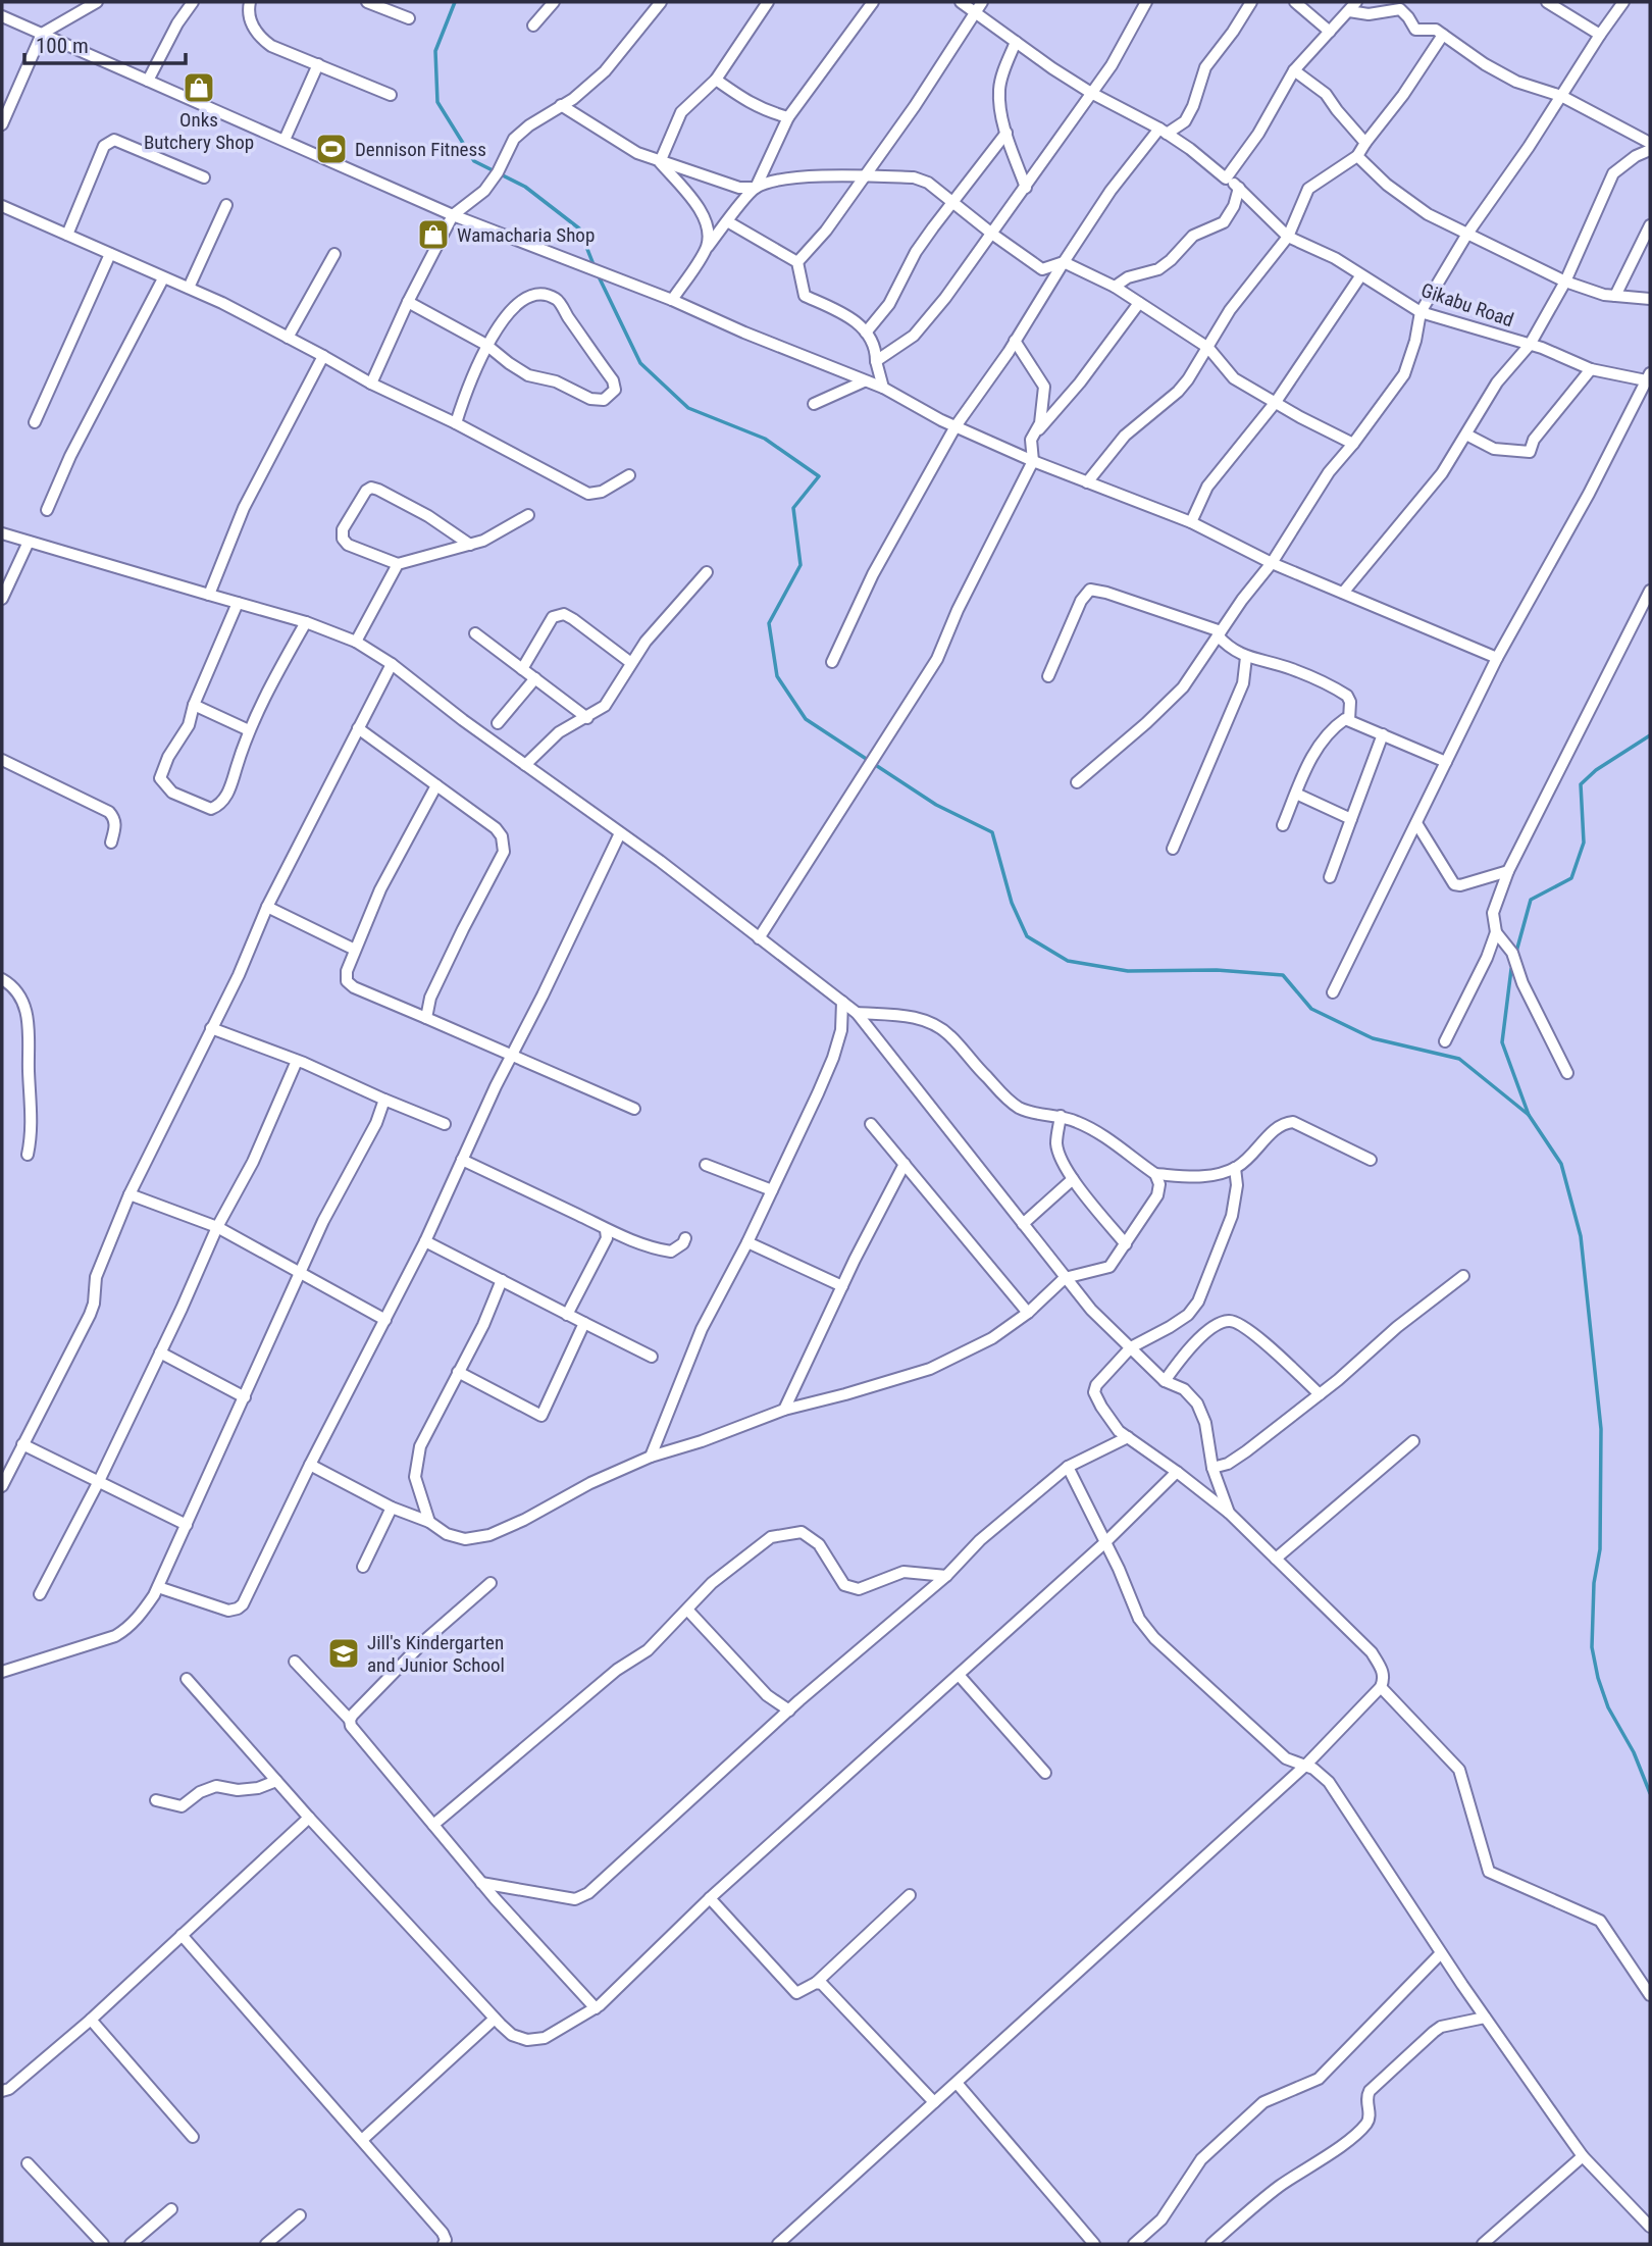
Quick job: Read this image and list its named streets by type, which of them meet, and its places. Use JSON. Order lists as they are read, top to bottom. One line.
{"streets":{"street":["Gikabu Road"]},"places":{"shop":["Onks Butchery Shop","Wamacharia Shop"],"sports":["Dennison Fitness"],"school or university":["Jill's Kindergarten and Junior School"]},"scale_bar":"100 m"}
